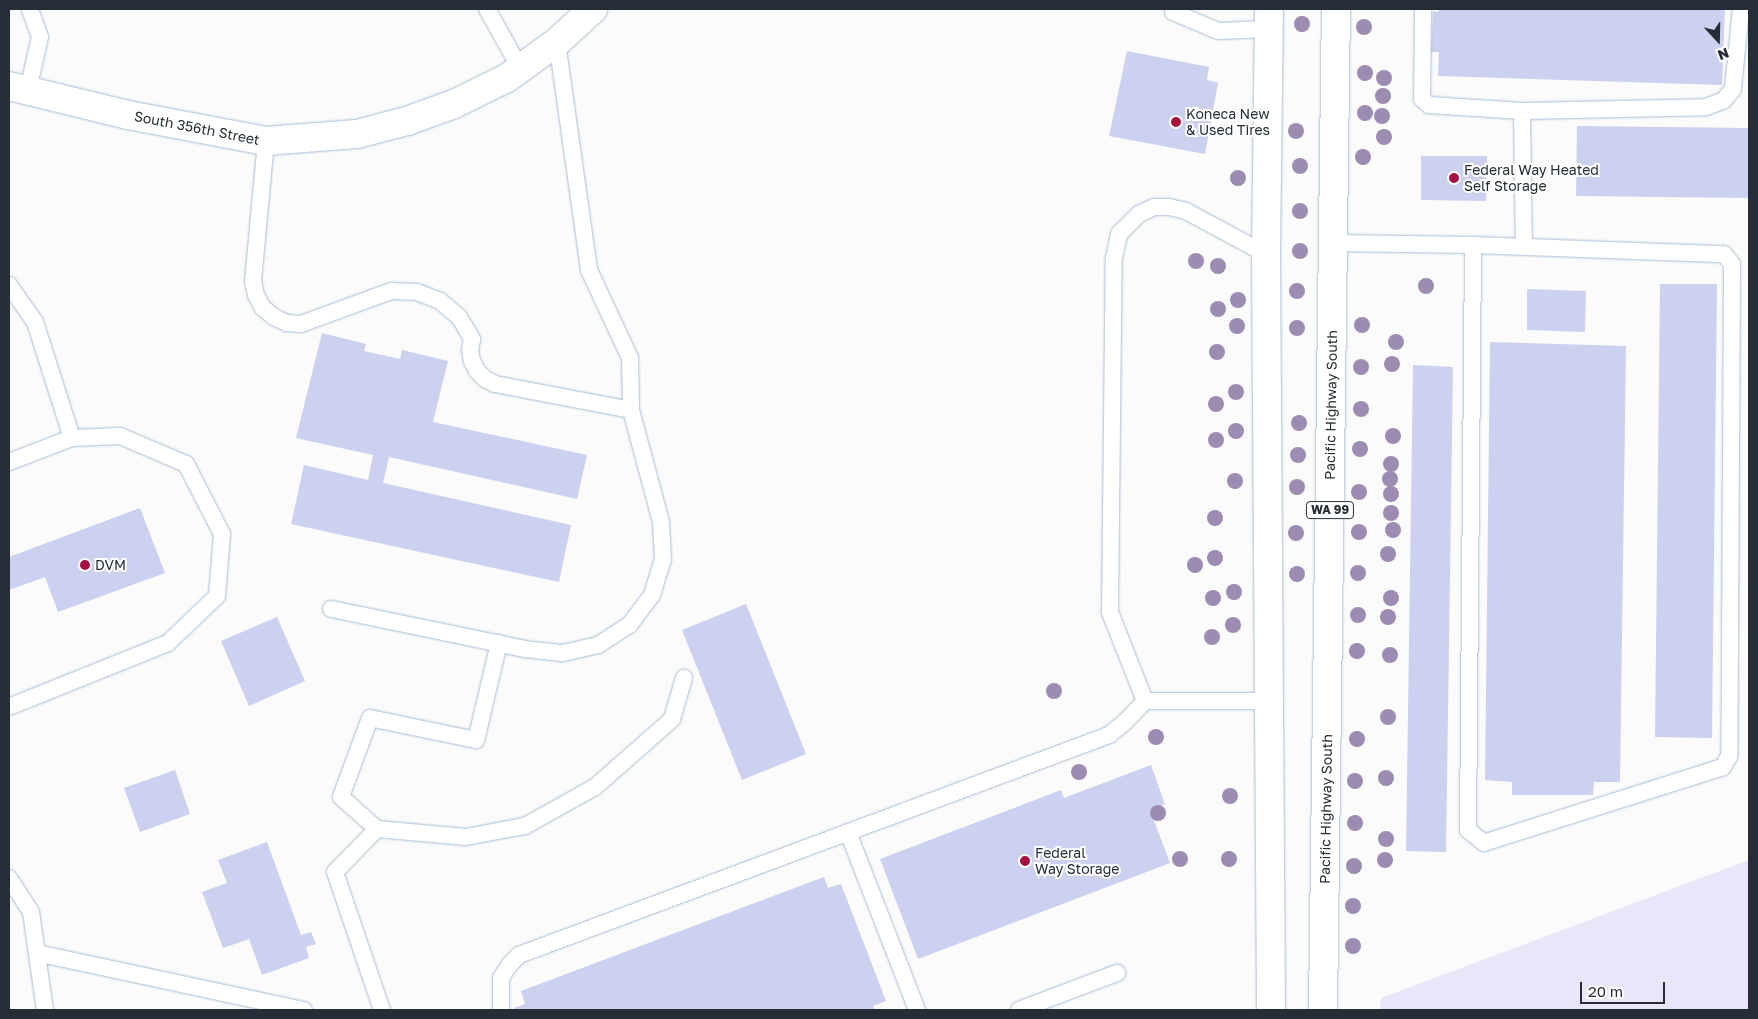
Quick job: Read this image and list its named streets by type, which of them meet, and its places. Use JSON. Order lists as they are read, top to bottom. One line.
{"streets":{"main road":["South 356th Street","Pacific Highway South","WA 99"]},"places":["Koneca New & Used Tires","Federal Way Heated Self Storage","DVM","Federal Way Storage"],"scale_bar":"20 m","north":"bottom"}
